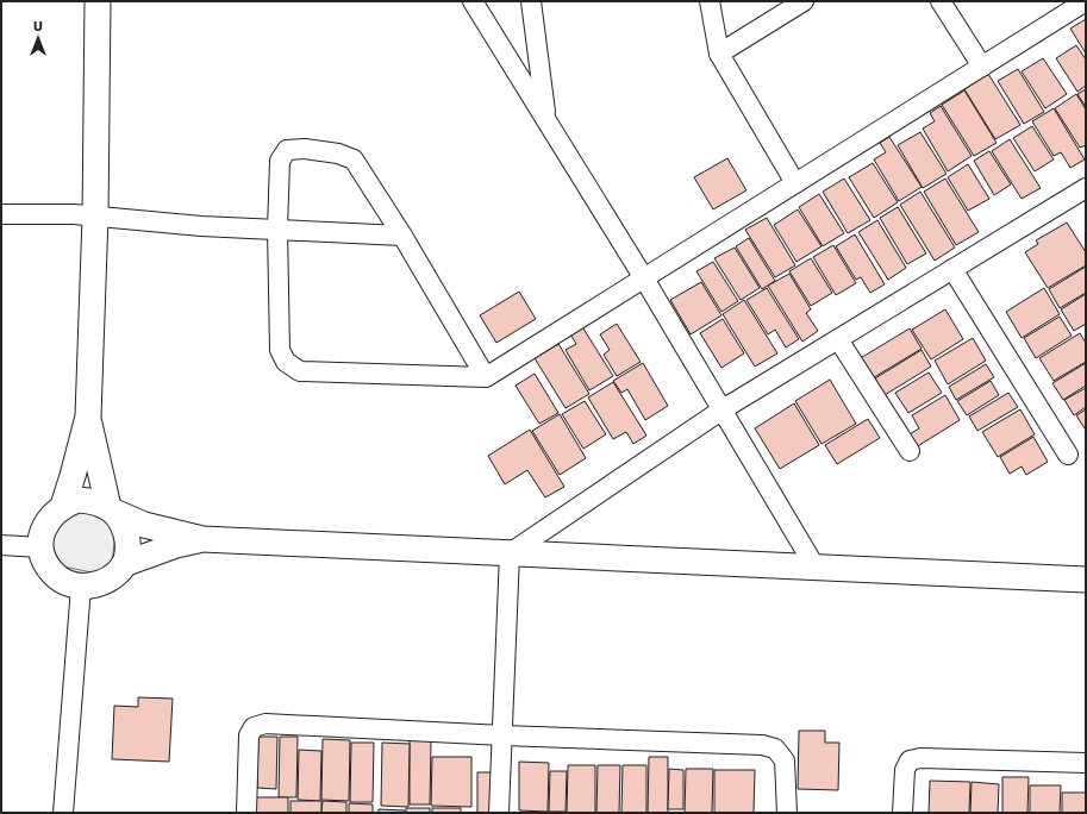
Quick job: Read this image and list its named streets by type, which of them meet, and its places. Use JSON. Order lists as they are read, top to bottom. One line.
{"north":"top"}
